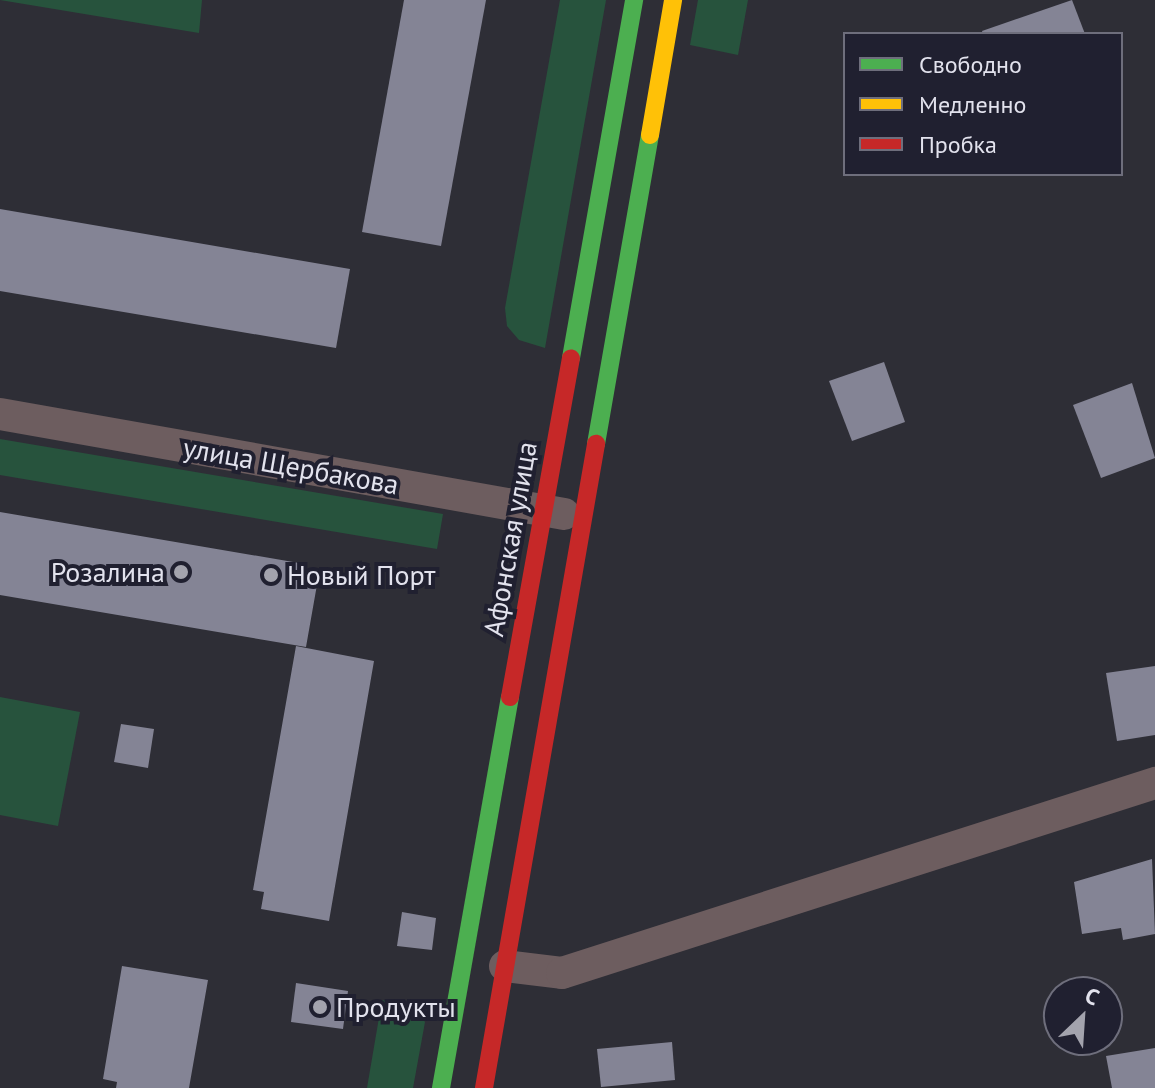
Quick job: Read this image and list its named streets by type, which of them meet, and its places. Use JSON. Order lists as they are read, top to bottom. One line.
{"streets":{"street":["улица Щербакова","Афонская улица"]},"crossings":[["улица Щербакова","Афонская улица"]],"places":["Розалина","Новый Порт","Продукты"],"legend":["Свободно","Медленно","Пробка"],"north":"top right"}
